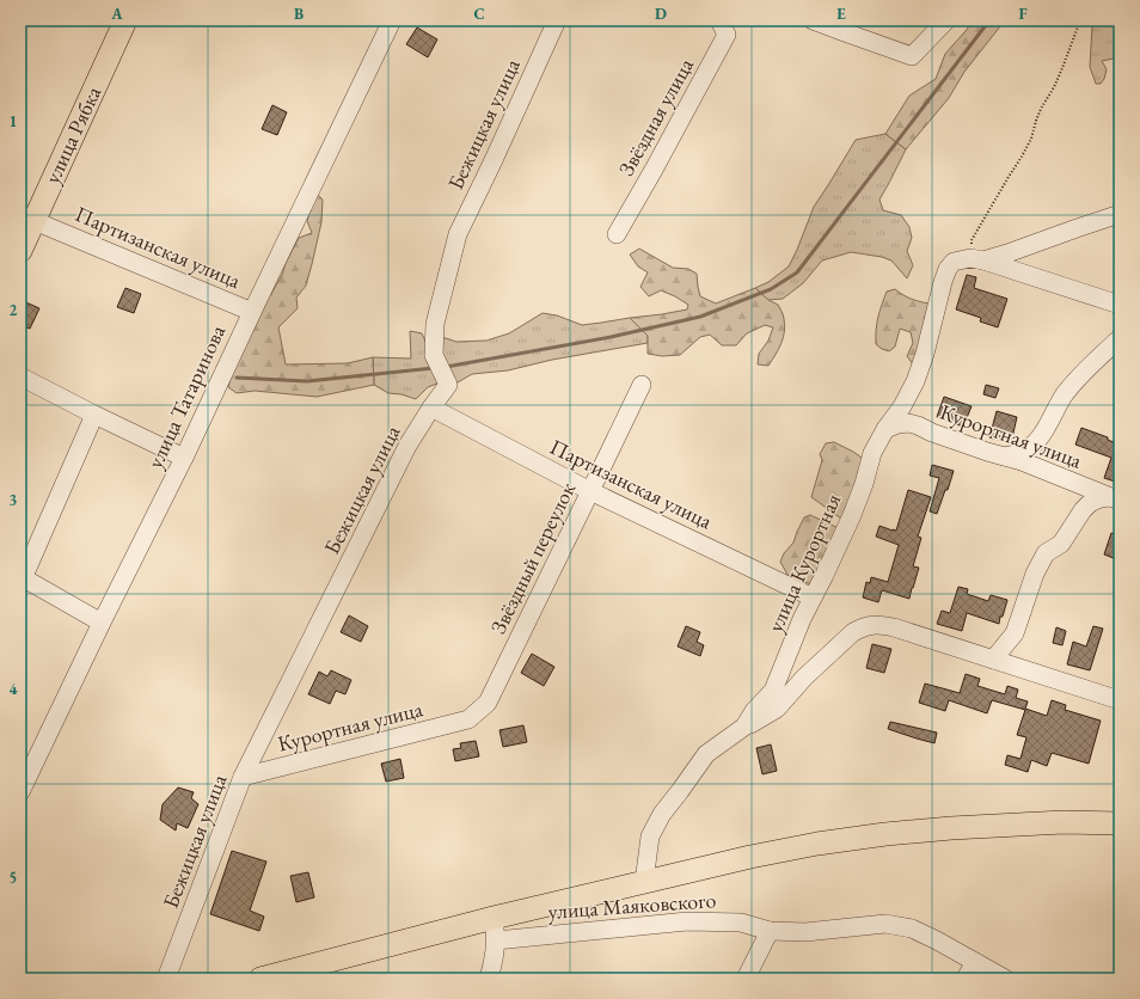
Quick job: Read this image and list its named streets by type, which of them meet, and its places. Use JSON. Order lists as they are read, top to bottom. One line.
{"streets":{"main road":["улица Рябка"],"street":["Звёздная улица","Бежицкая улица","Партизанская улица","улица Татаринова","Курортная улица","Звёздный переулок","улица Курортная","улица Маяковского"]},"crossings":[["Бежицкая улица","Партизанская улица"],["Бежицкая улица","Курортная улица"],["улица Рябка","Партизанская улица"],["Партизанская улица","улица Татаринова"],["Партизанская улица","Звёздный переулок"],["Партизанская улица","улица Курортная"],["Курортная улица","Звёздный переулок"],["Курортная улица","улица Курортная"]],"grid":{"columns":["A","B","C","D","E","F"],"rows":["1","2","3","4","5"]}}
